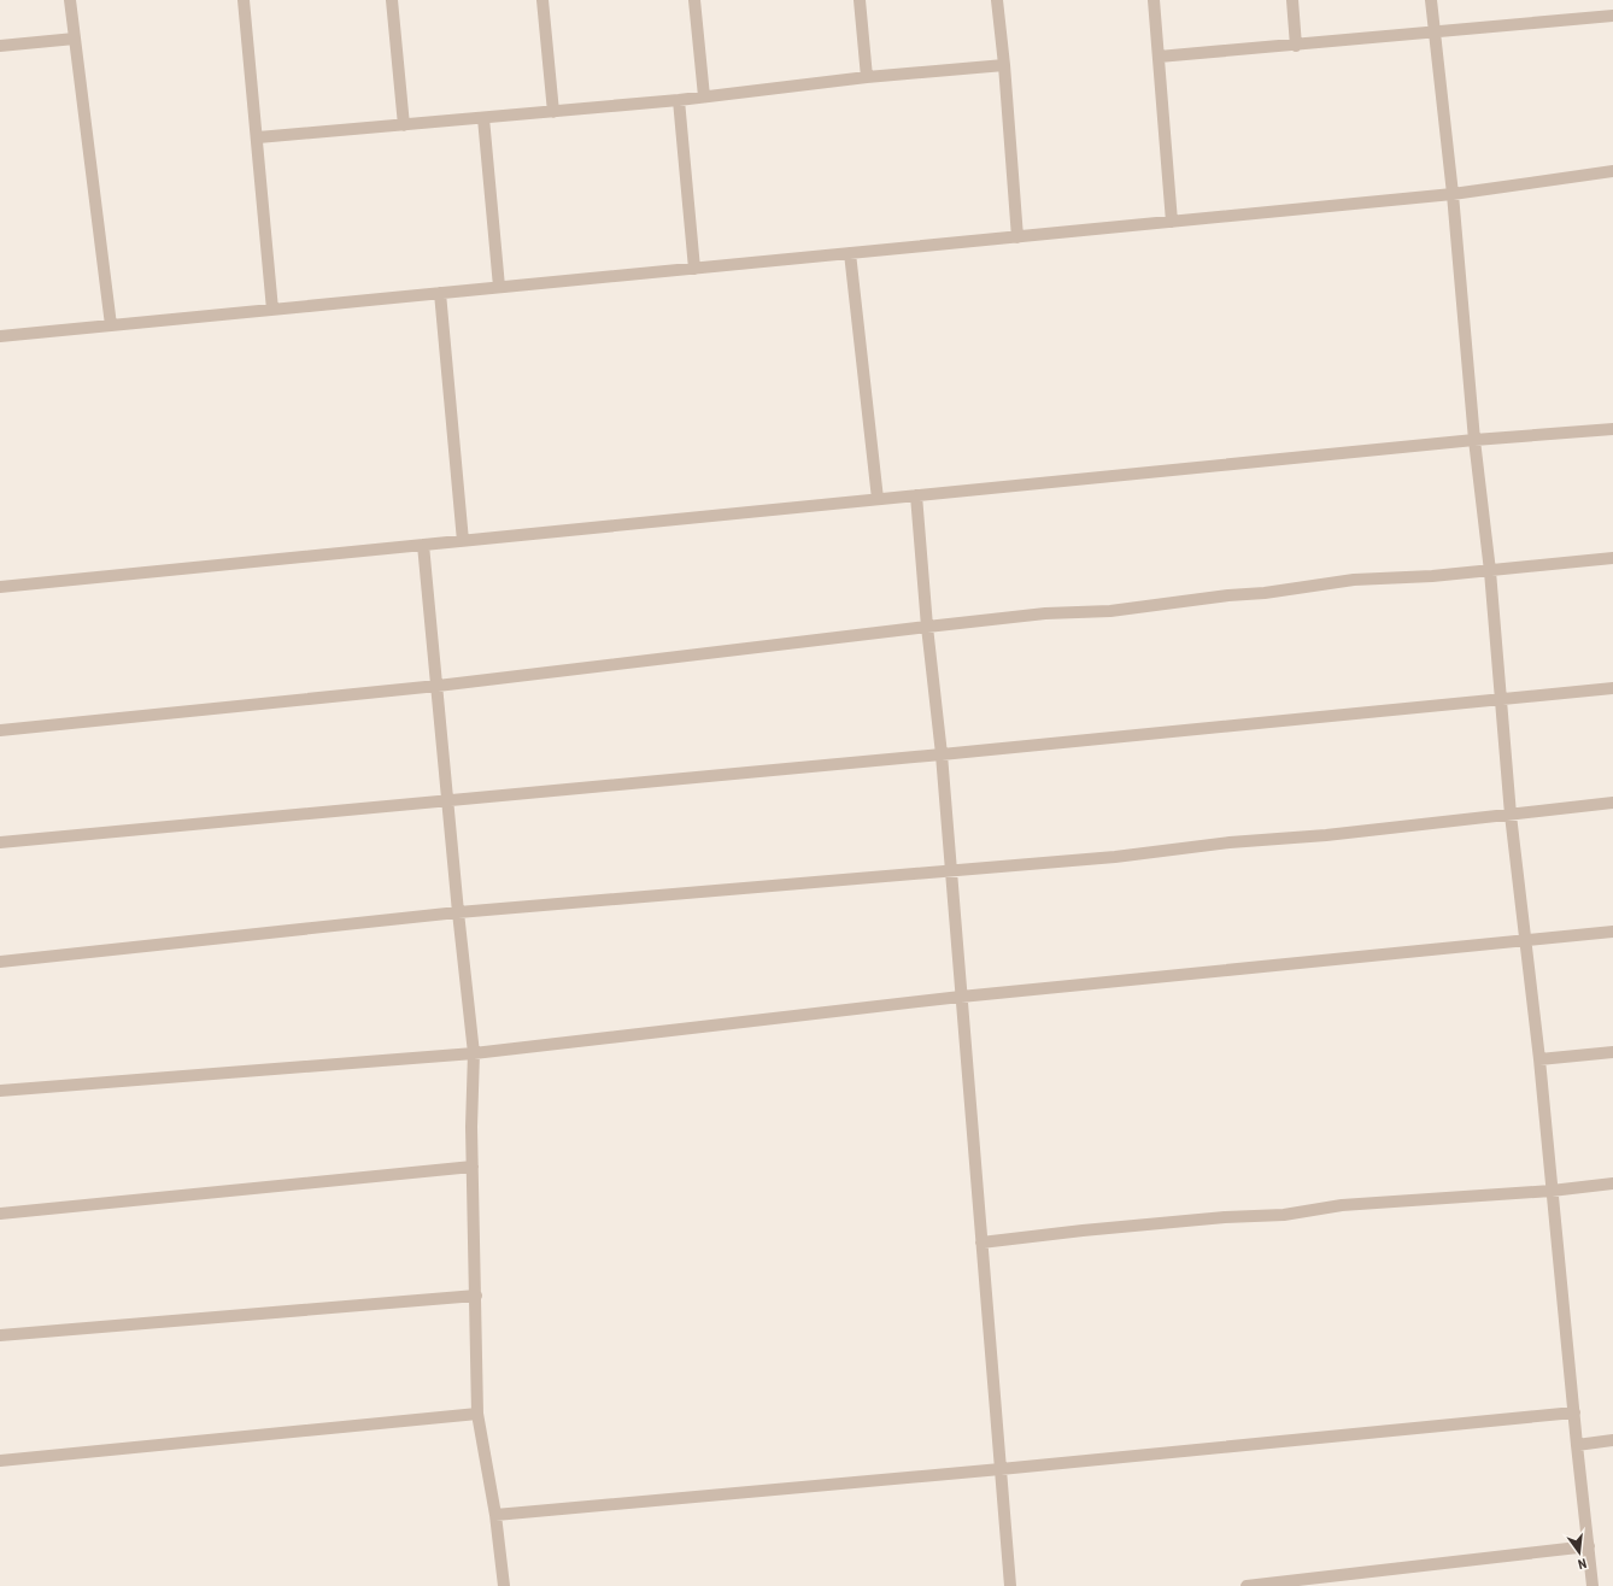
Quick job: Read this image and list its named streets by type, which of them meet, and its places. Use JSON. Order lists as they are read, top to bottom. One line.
{"north":"bottom"}
